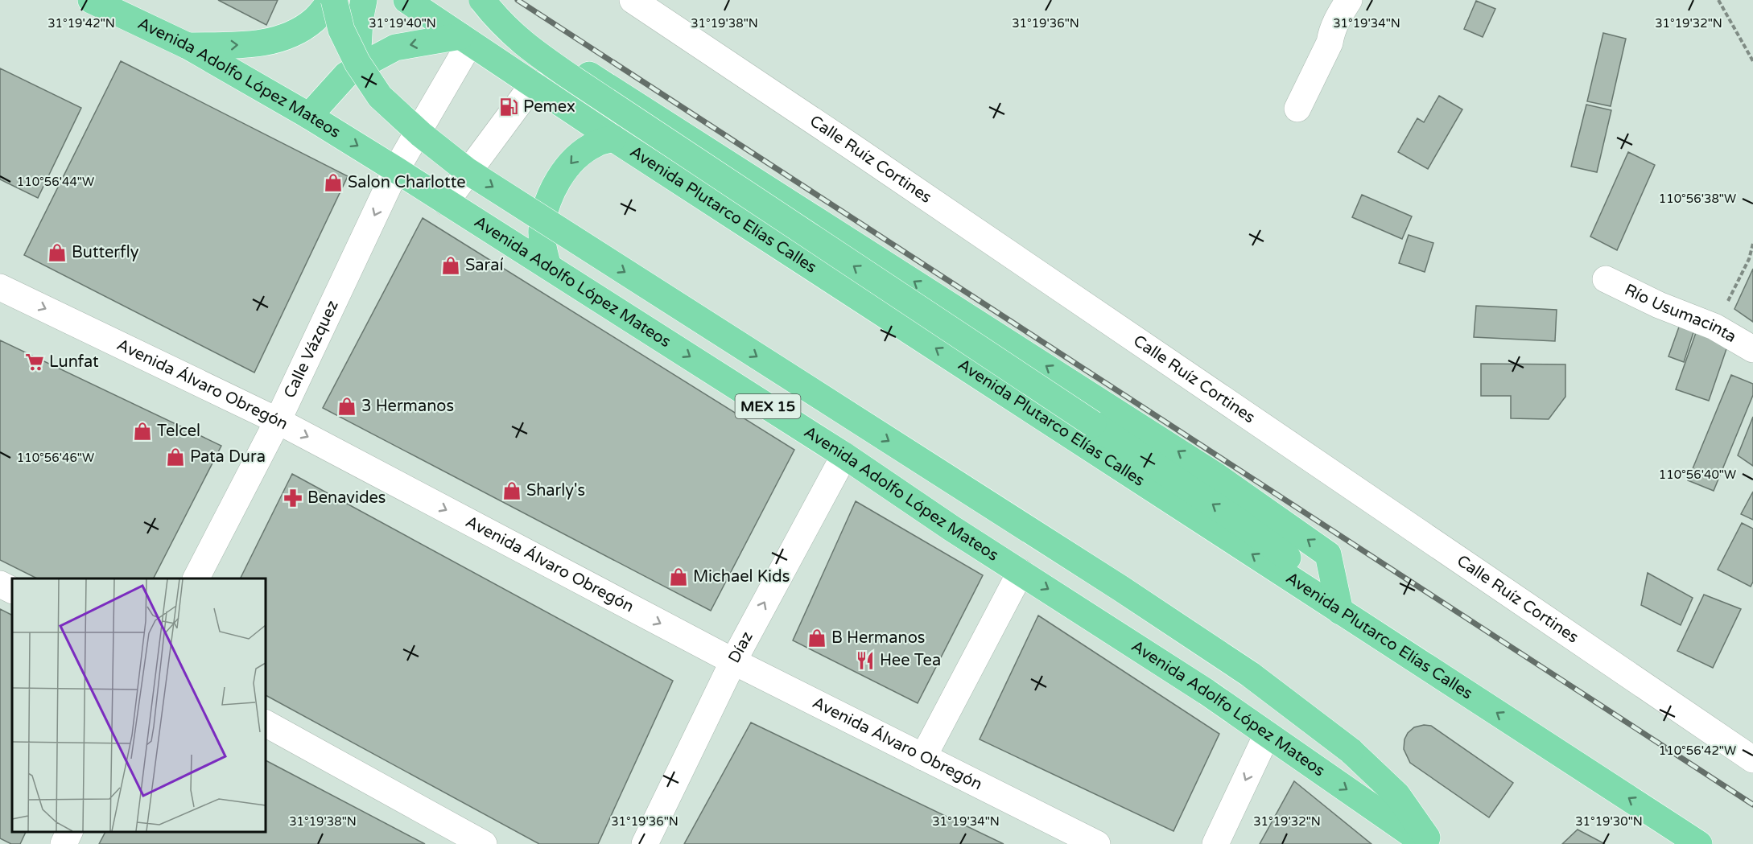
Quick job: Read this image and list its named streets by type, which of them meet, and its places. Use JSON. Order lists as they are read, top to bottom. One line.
{"streets":{"highway":["Avenida Adolfo López Mateos","Avenida Plutarco Elías Calles","MEX 15"],"street":["Calle Ruíz Cortines","Río Usumacinta","Calle Vázquez","Avenida Álvaro Obregón","Díaz"]},"crossings":[["Avenida Adolfo López Mateos","Calle Vázquez"],["Avenida Adolfo López Mateos","Díaz"],["Avenida Plutarco Elías Calles","Calle Vázquez"],["Calle Vázquez","Avenida Álvaro Obregón"],["Avenida Álvaro Obregón","Díaz"]],"one_way":["Calle Vázquez","Avenida Álvaro Obregón"],"places":{"fuel station":["Pemex"],"shop":["Salon Charlotte","Butterfly","Saraí","3 Hermanos","Telcel","Pata Dura","Sharly's","Michael Kids","B Hermanos"],"supermarket":["Lunfat"],"pharmacy":["Benavides"],"restaurant":["Hee Tea"]},"coordinates":["31°19'42\"N","31°19'40\"N","31°19'38\"N","31°19'36\"N","31°19'34\"N","31°19'32\"N","110°56'44\"W","110°56'38\"W","110°56'46\"W","110°56'40\"W","110°56'42\"W","31°19'30\"N"]}
